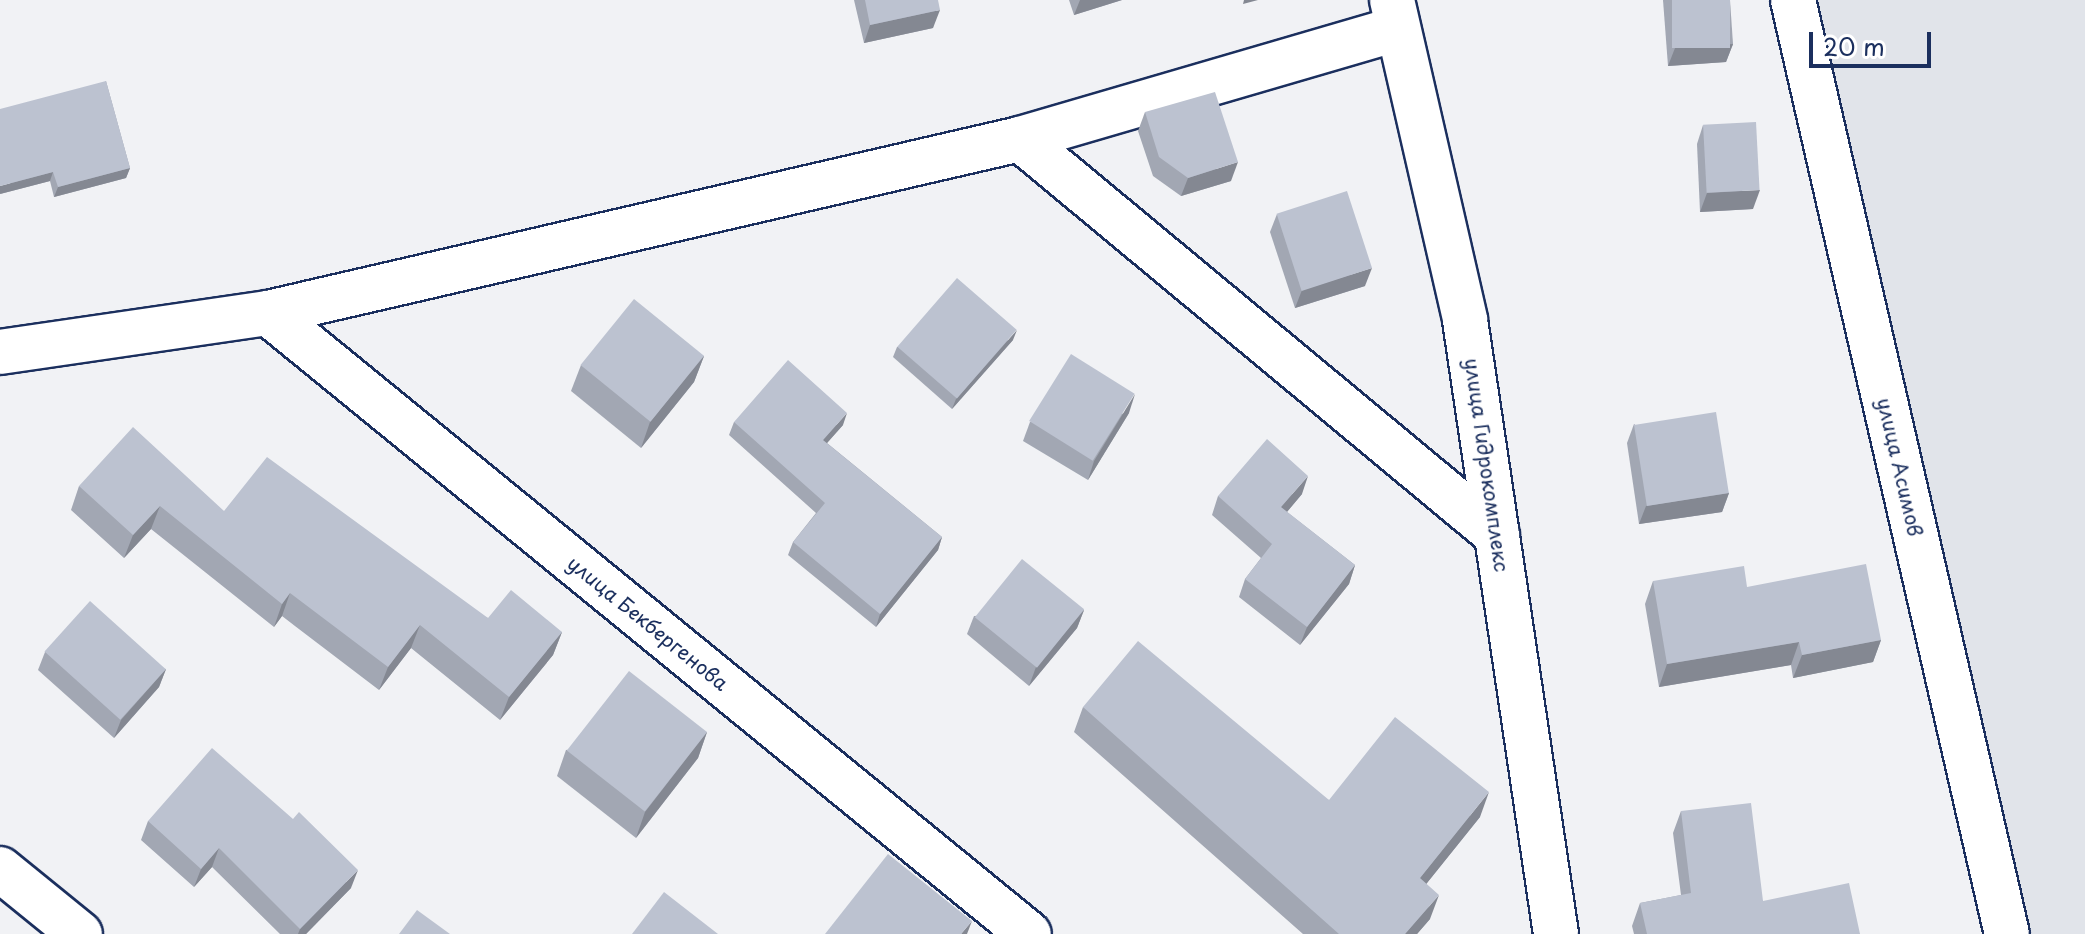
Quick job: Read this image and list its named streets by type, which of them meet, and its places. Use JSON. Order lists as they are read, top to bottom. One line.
{"streets":{"street":["улица Гидрокомплекс","улица Асимов","улица Бекбергенова"]},"scale_bar":"20 m"}
